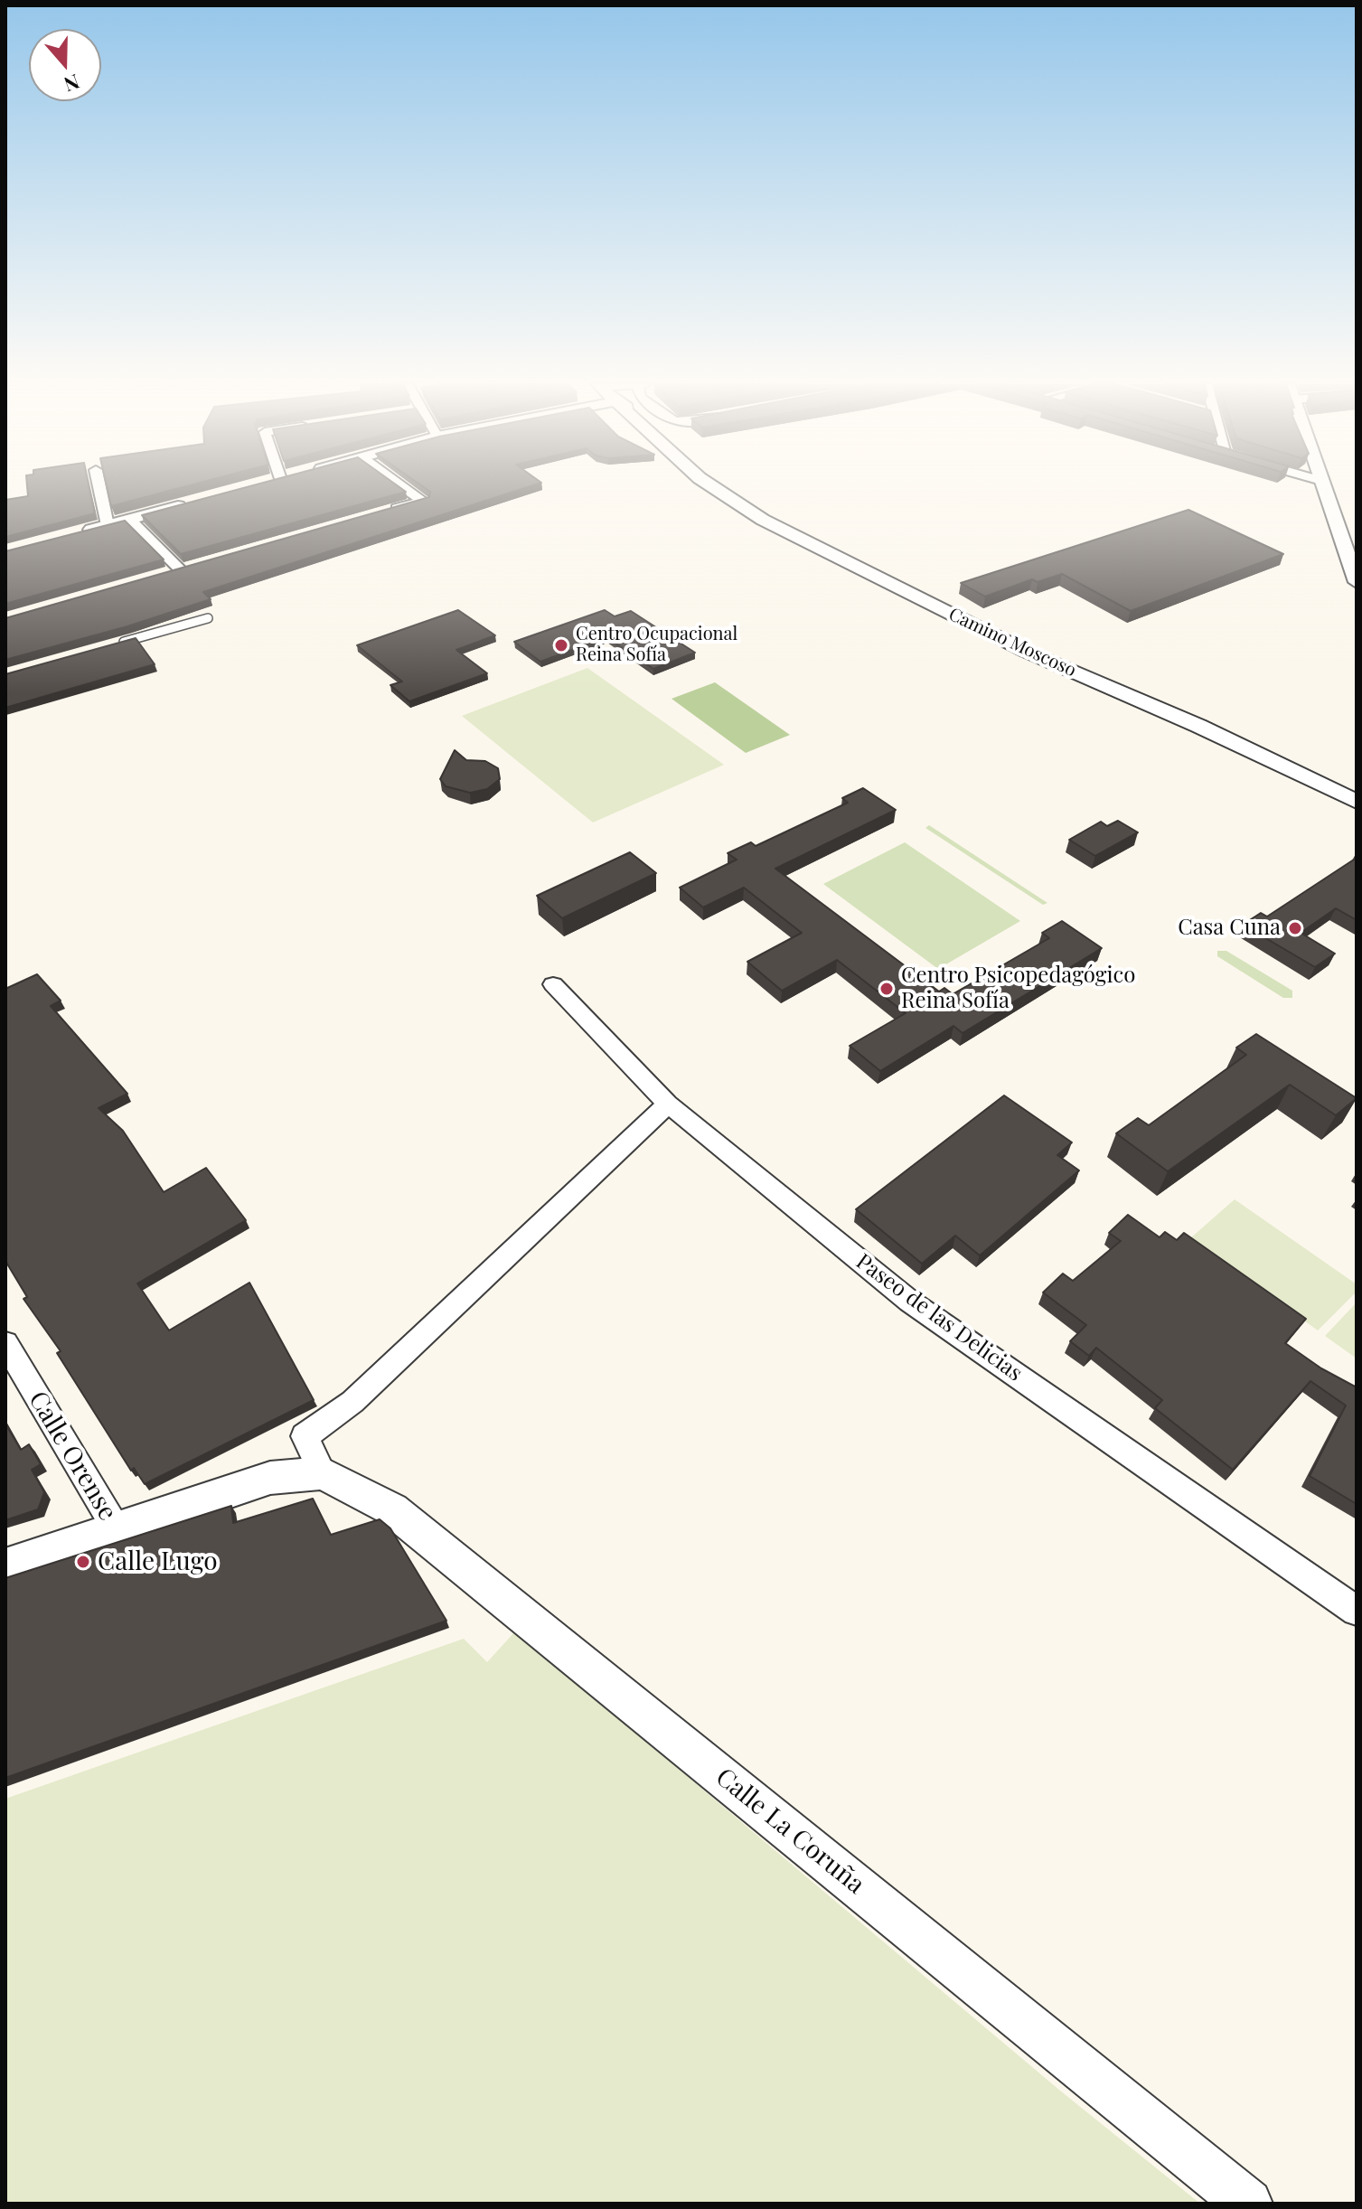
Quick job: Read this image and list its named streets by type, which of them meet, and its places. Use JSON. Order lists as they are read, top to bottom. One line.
{"streets":{"street":["Camino Moscoso","Paseo de las Delicias","Calle Orense","Calle La Coruña"]},"places":["Centro Ocupacional Reina Sofía","Casa Cuna","Centro Psicopedagógico Reina Sofía","Calle Lugo"],"north":"bottom"}
